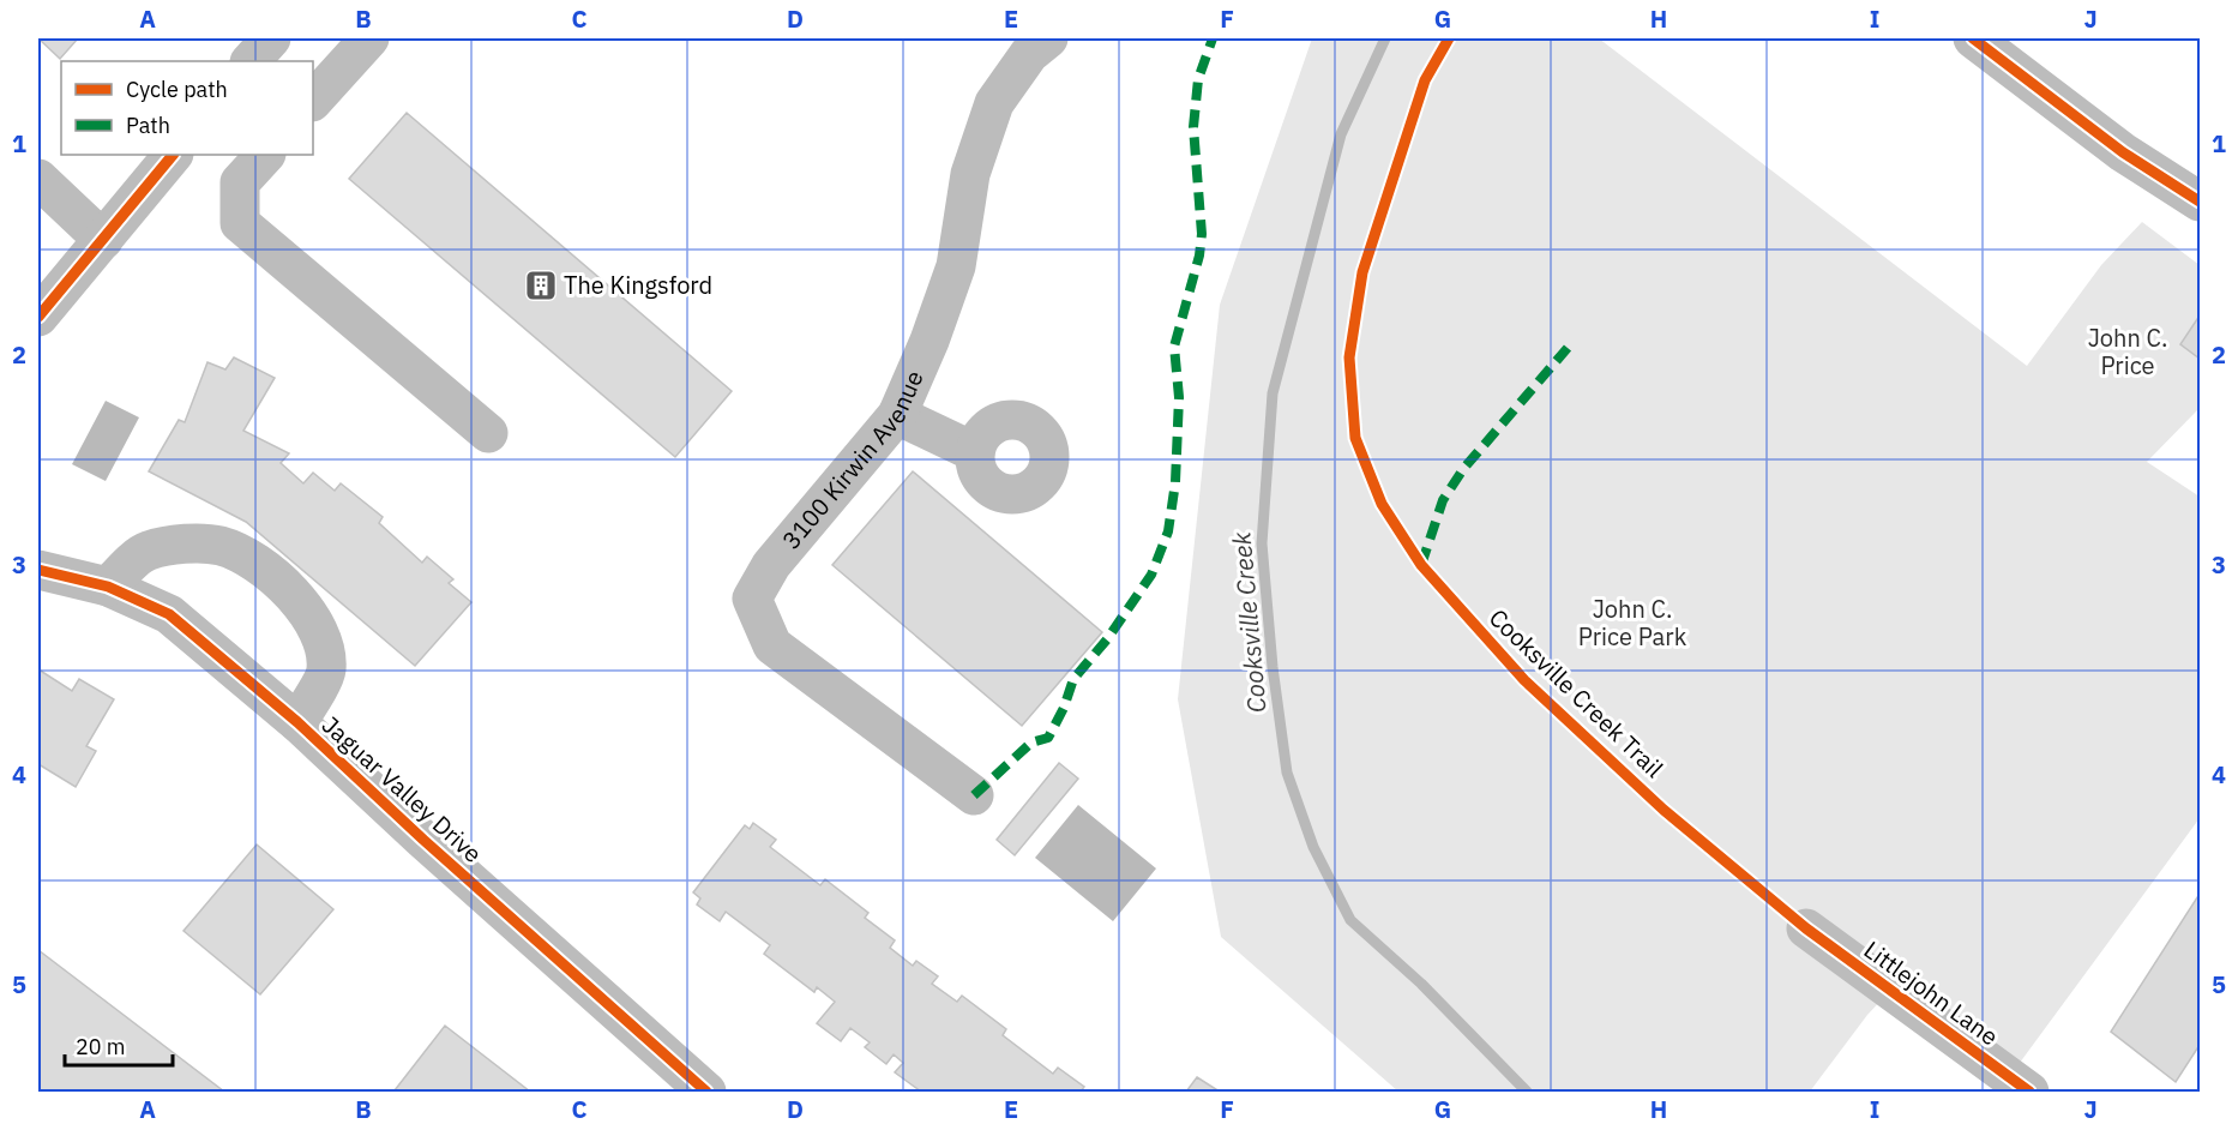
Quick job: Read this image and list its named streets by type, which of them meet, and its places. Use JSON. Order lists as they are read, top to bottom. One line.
{"streets":{"street":["3100 Kirwin Avenue","Jaguar Valley Drive","Littlejohn Lane"],"cycle path":["Cooksville Creek Trail"]},"water":["Cooksville Creek"],"parks":["John C. Price","John C. Price Park"],"places":{"building":["The Kingsford"]},"legend":["Cycle path","Path"],"scale_bar":"20 m","grid":{"columns":["A","B","C","D","E","F","G","H","I","J"],"rows":["1","2","3","4","5"]}}
